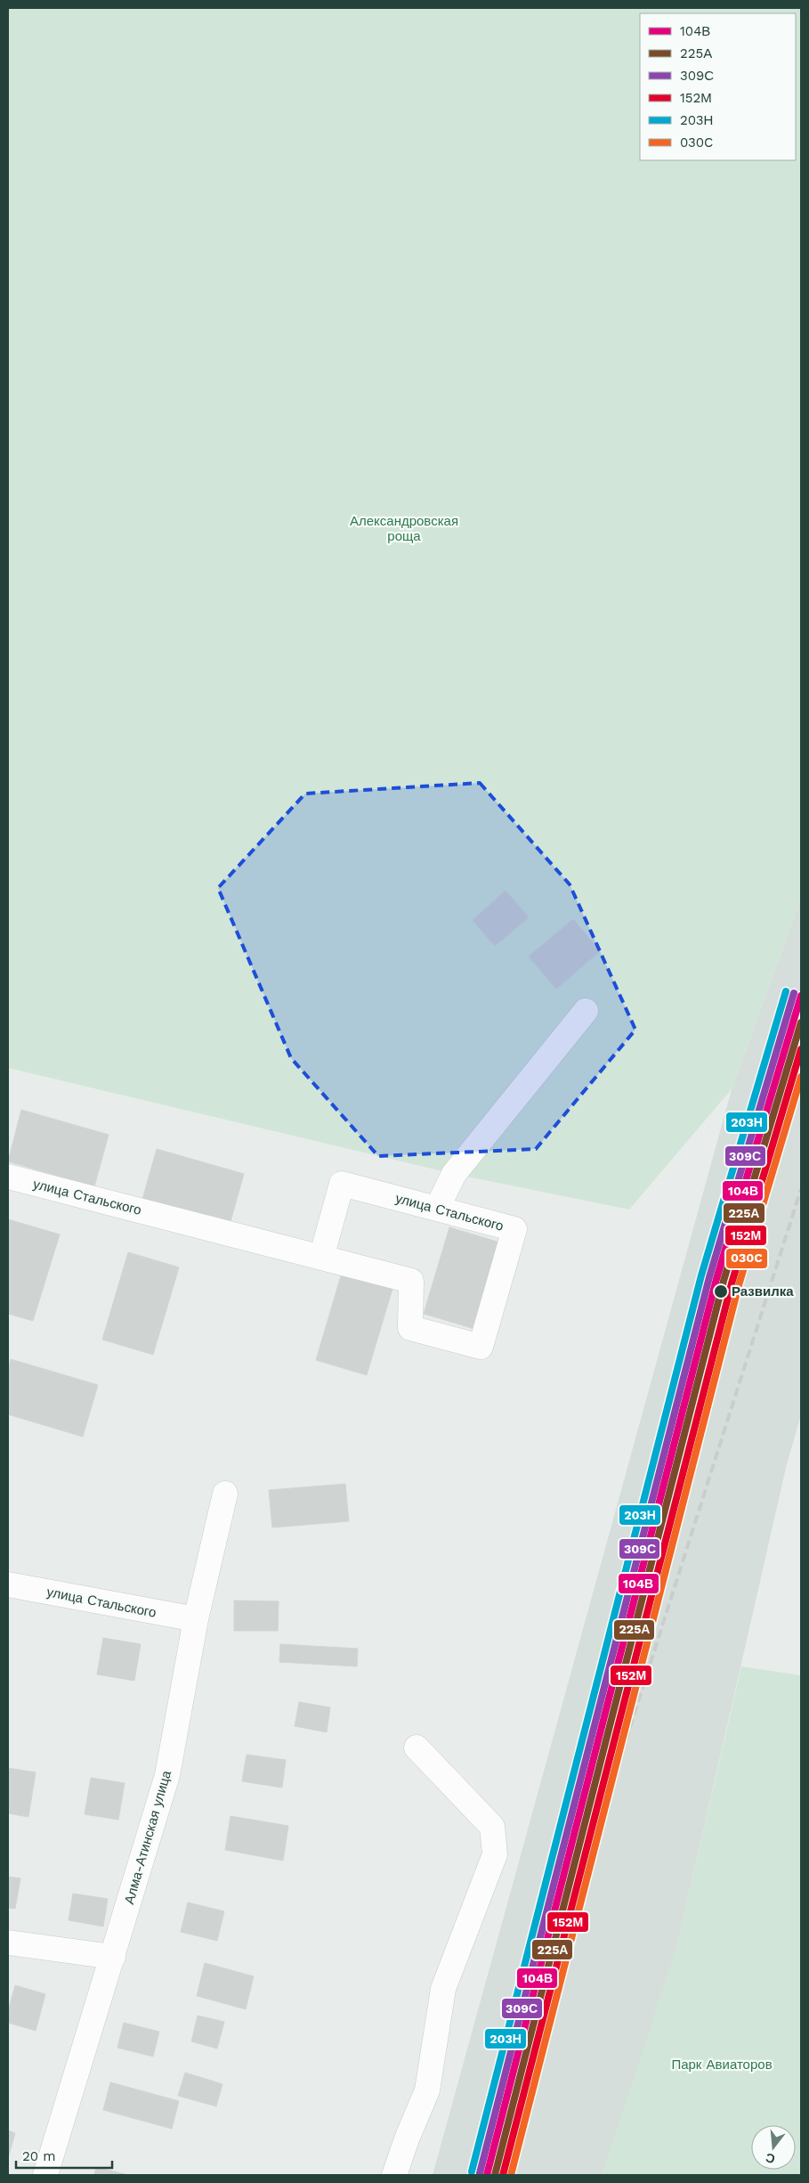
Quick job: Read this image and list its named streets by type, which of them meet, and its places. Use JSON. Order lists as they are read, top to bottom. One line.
{"streets":{"street":["улица Стальского","Алма-Атинская улица"]},"crossings":[["улица Стальского","Алма-Атинская улица"]],"parks":["Александровская роща","Парк Авиаторов"],"places":["Развилка"],"lines":["transit line 203Н","transit line 309С","transit line 104В","transit line 225А","transit line 152М","transit line 030C"],"legend":["104В","225А","309С","152М","203Н","030C"],"scale_bar":"20 m","north":"bottom"}
